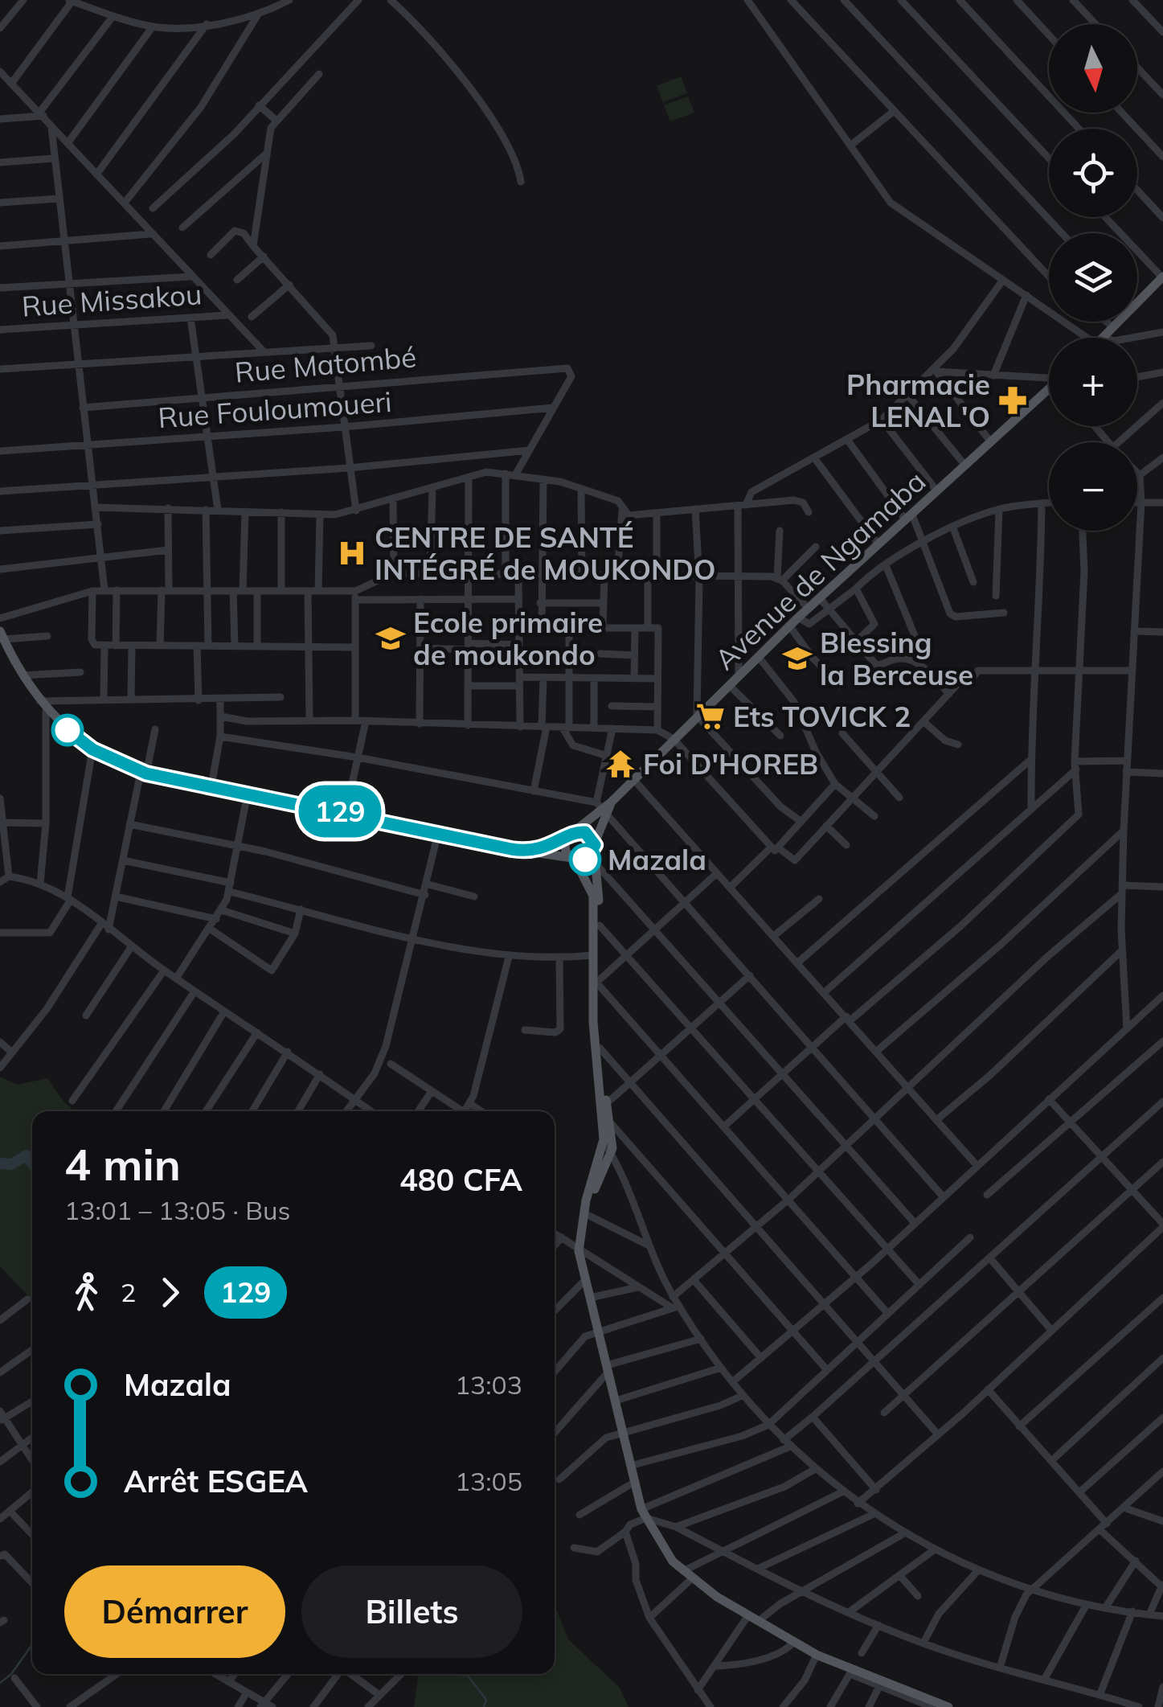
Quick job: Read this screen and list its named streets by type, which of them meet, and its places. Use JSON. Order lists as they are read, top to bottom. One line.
{"streets":{"main road":["Avenue de Ngamaba"],"street":["Rue Missakou","Rue Matombé","Rue Fouloumoueri"]},"crossings":[["Rue Matombé","Rue Fouloumoueri"]],"places":{"pharmacy":["Pharmacie LENAL'O"],"hospital":["CENTRE DE SANTÉ INTÉGRÉ de MOUKONDO"],"school or university":["Ecole primaire de moukondo","Blessing la Berceuse"],"supermarket":["Ets TOVICK 2"],"temple":["Foi D'HOREB"],"other":["Mazala"]},"lines":["bus line 129"],"north":"bottom","page":{"on_map":"129","map_buttons":["+","−"],"heading":["4 min","13:01 – 13:05 · Bus","480 CFA"],"legs":["2","129"],"list":[{"name":"Mazala","value":"13:03"},{"name":"Arrêt ESGEA","value":"13:05"}],"buttons":["Démarrer","Billets"]}}
